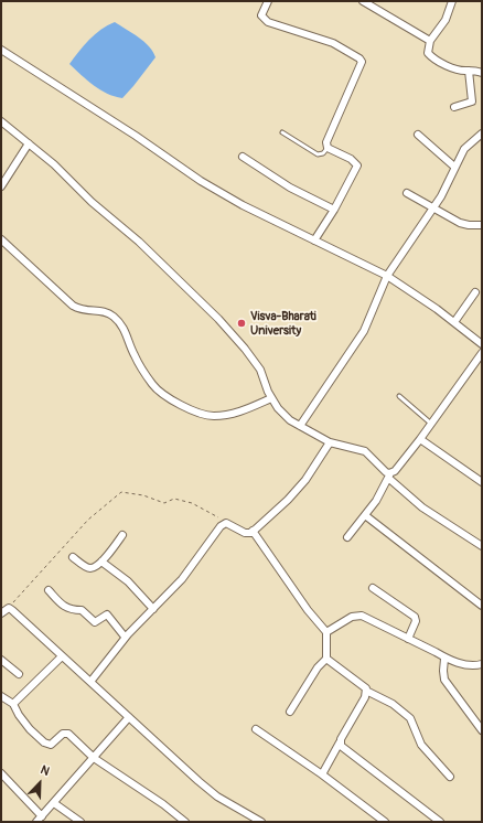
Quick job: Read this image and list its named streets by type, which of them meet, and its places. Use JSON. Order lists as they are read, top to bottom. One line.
{"places":["Visva-Bharati University"],"north":"top right"}
